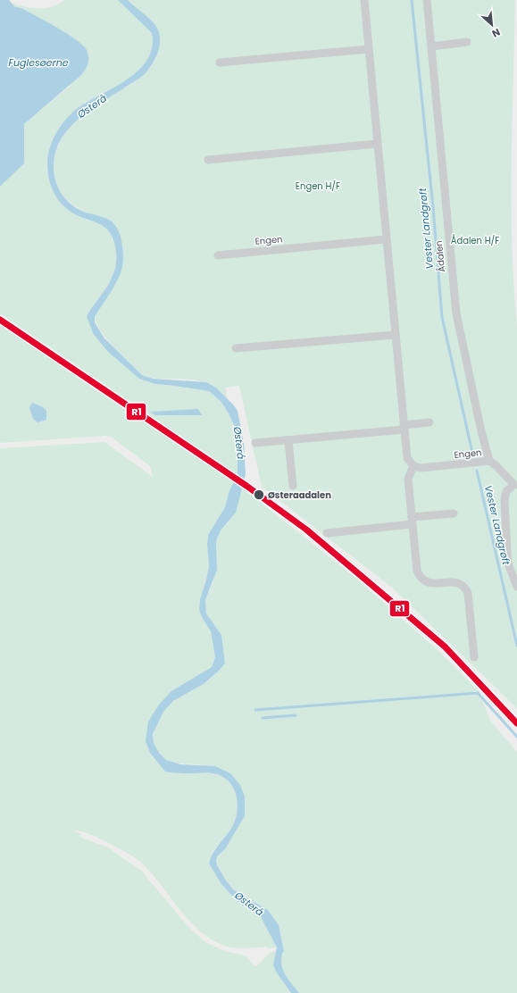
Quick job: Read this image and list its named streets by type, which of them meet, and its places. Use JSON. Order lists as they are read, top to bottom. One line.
{"streets":{"street":["Engen","Ådalen"]},"crossings":[["Engen","Ådalen"]],"water":["Fuglesøerne","Østerå","Vester Landgrøft"],"parks":["Engen H/F","Ådalen H/F"],"places":["Østeraadalen"],"lines":["transit line R1"],"north":"bottom right"}
